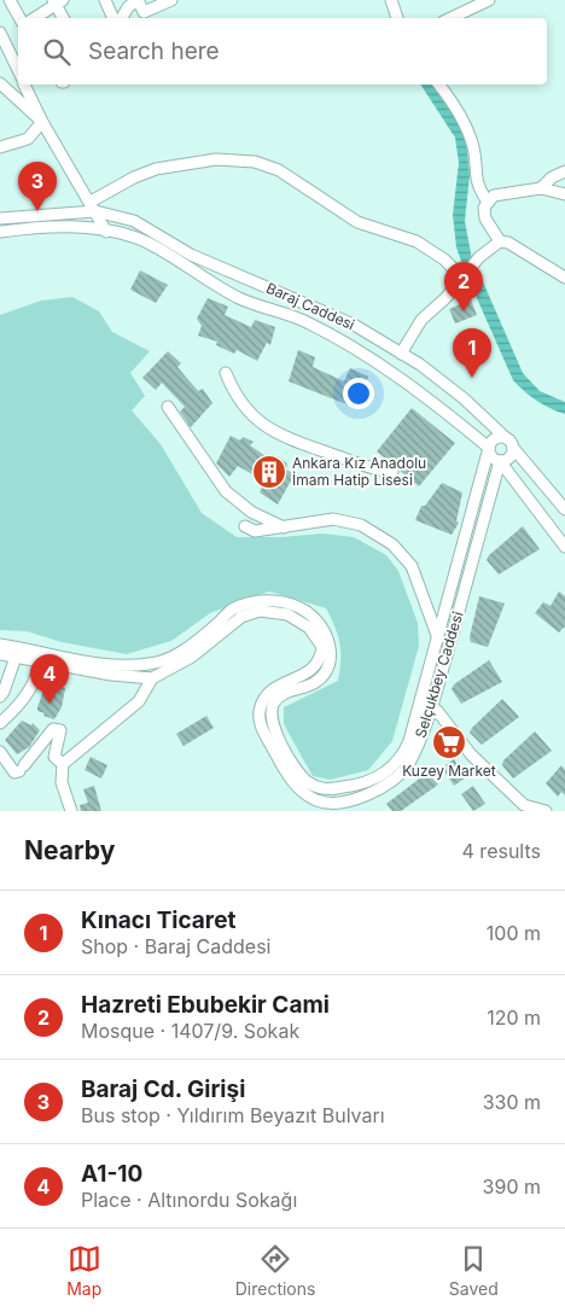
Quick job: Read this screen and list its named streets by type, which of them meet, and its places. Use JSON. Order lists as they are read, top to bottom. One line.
{"streets":{"street":["Baraj Caddesi","Selçukbey Caddesi"]},"crossings":[["Baraj Caddesi","Selçukbey Caddesi"]],"places":{"building":["Ankara Kız Anadolu İmam Hatip Lisesi"],"supermarket":["Kuzey Market"]},"page":{"search":"Search here","pins":["3","2","1","4"],"heading":["Nearby","4 results"],"list":[{"mark":"1","name":"Kınacı Ticaret","note":"Shop · Baraj Caddesi","value":"100 m"},{"mark":"2","name":"Hazreti Ebubekir Cami","note":"Mosque · 1407/9. Sokak","value":"120 m"},{"mark":"3","name":"Baraj Cd. Girişi","note":"Bus stop · Yıldırım Beyazıt Bulvarı","value":"330 m"},{"mark":"4","name":"A1-10","note":"Place · Altınordu Sokağı","value":"390 m"}],"nav":["Map","Directions","Saved"]}}
